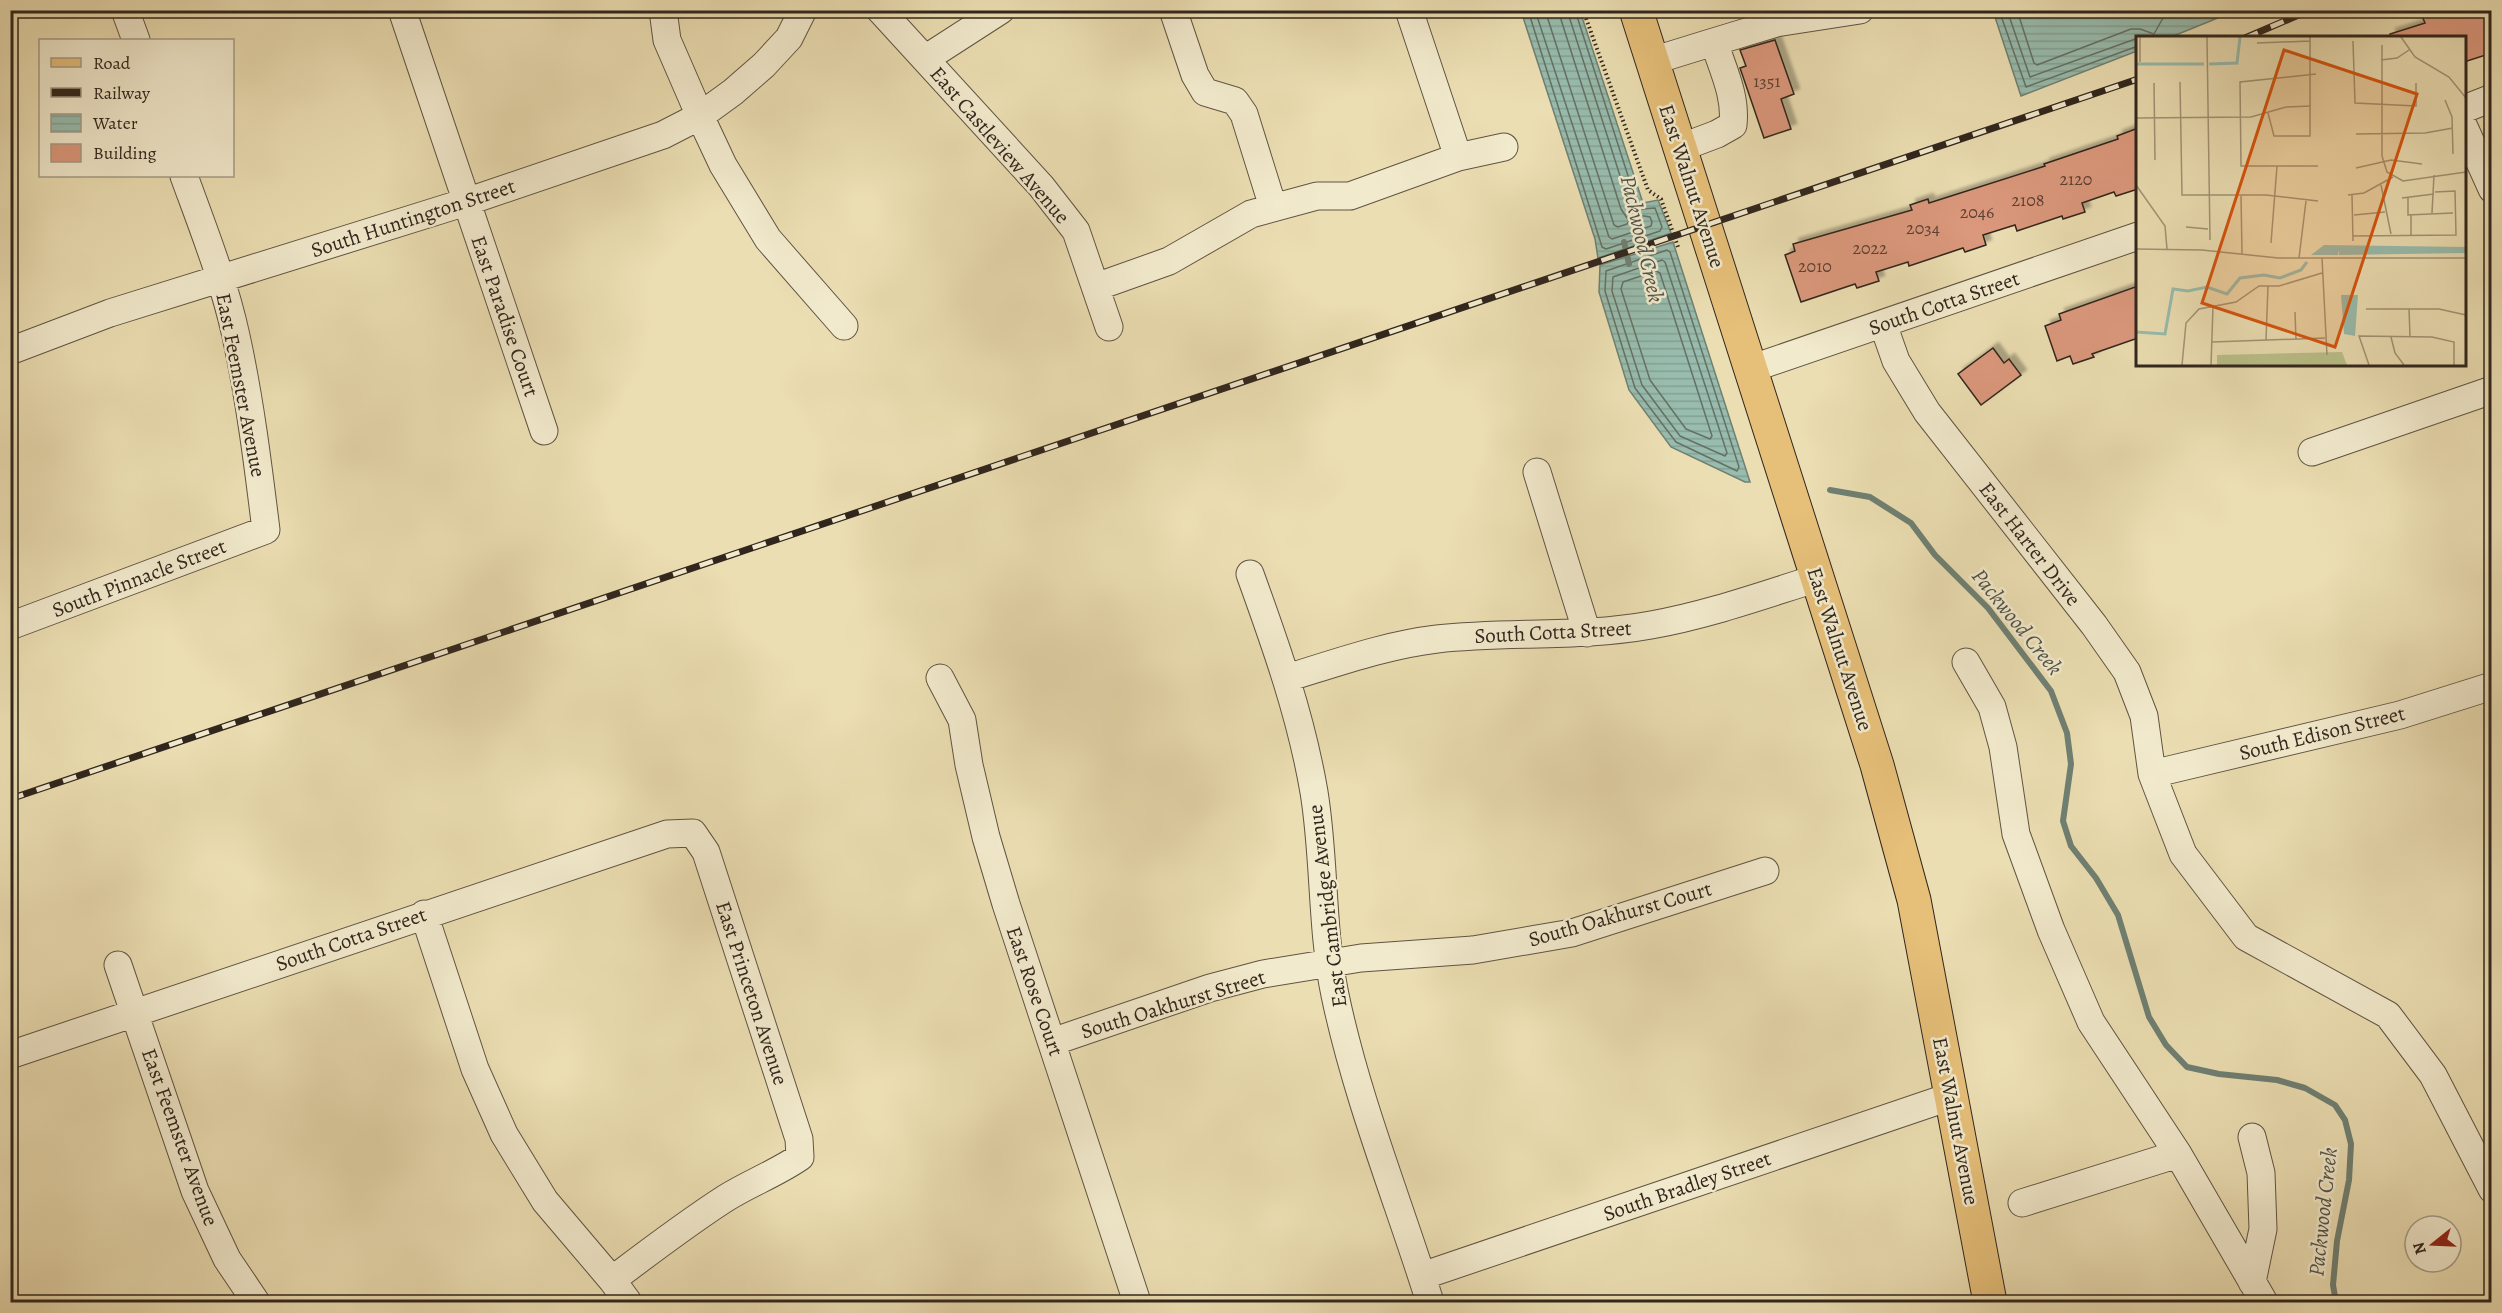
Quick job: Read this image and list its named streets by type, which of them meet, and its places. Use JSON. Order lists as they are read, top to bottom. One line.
{"streets":{"main road":["East Walnut Avenue"],"street":["East Castleview Avenue","South Huntington Street","South Cotta Street","East Paradise Court","East Feemster Avenue","East Harter Drive","South Pinnacle Street","South Edison Street","East Cambridge Avenue","South Oakhurst Court","East Rose Court","East Princeton Avenue","South Oakhurst Street","South Bradley Street"]},"crossings":[["East Walnut Avenue","South Cotta Street"],["East Walnut Avenue","South Bradley Street"],["South Huntington Street","East Paradise Court"],["South Huntington Street","East Feemster Avenue"],["South Cotta Street","East Feemster Avenue"],["South Cotta Street","East Harter Drive"],["South Cotta Street","East Cambridge Avenue"],["South Cotta Street","East Princeton Avenue"],["East Feemster Avenue","South Pinnacle Street"],["East Harter Drive","South Edison Street"],["East Cambridge Avenue","South Oakhurst Court"],["East Cambridge Avenue","South Oakhurst Street"],["East Cambridge Avenue","South Bradley Street"],["South Oakhurst Court","South Oakhurst Street"],["East Rose Court","South Oakhurst Street"]],"water":["Packwood Creek"],"house_numbers":["1351","2120","2108","2046","2034","2022","2010"],"legend":["Road","Railway","Water","Building"],"north":"left"}
